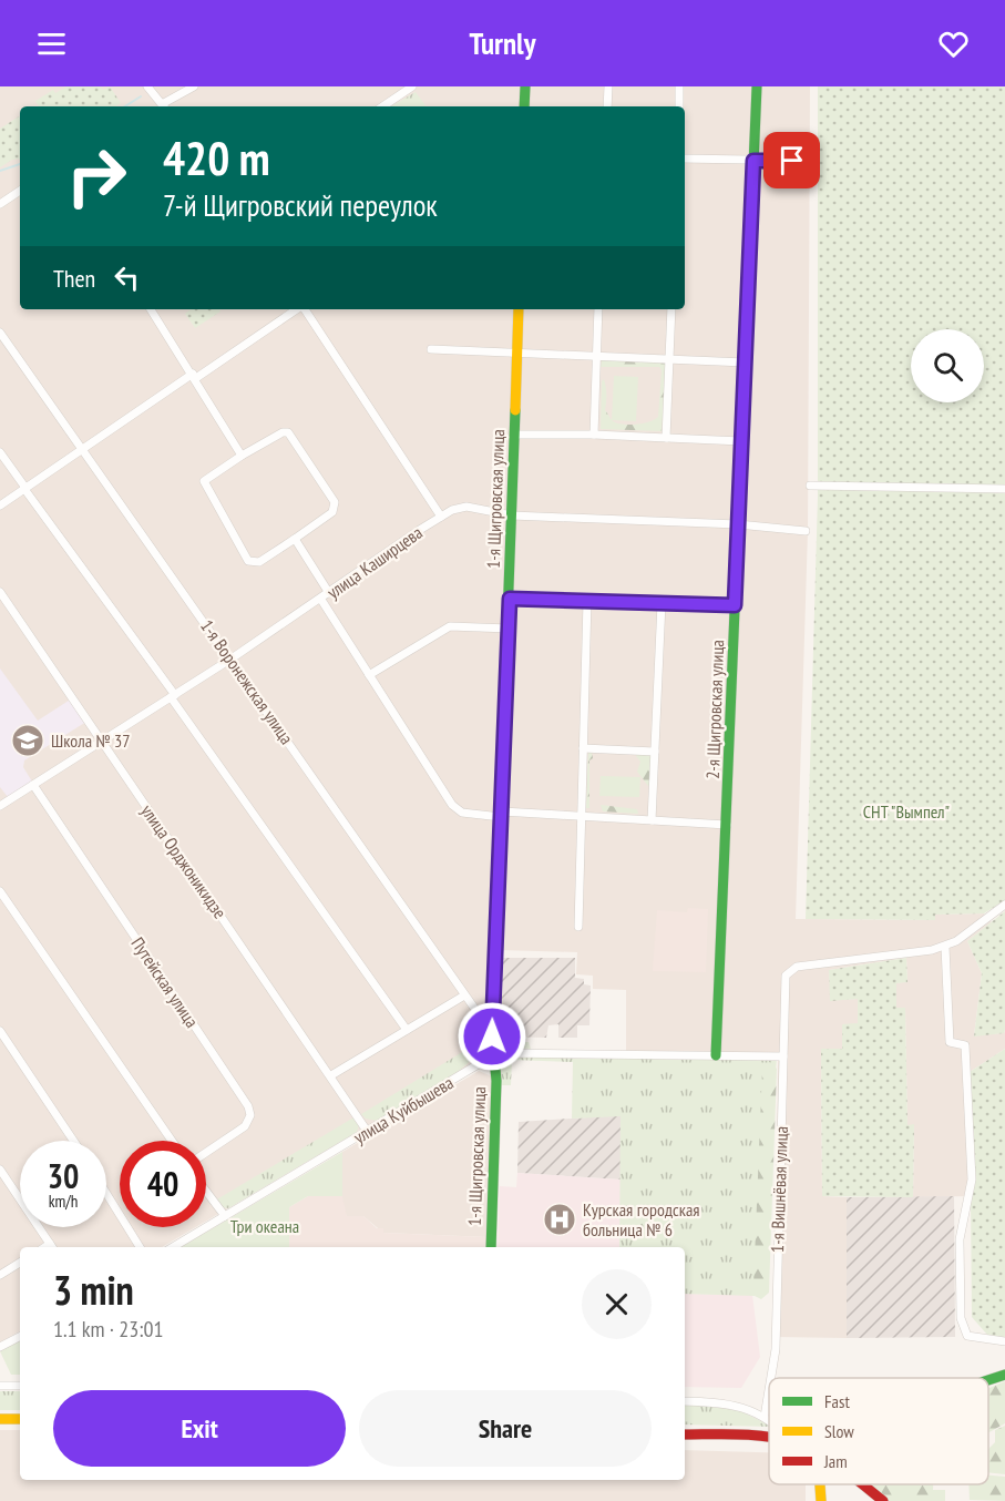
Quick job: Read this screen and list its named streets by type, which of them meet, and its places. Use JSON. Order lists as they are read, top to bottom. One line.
{"streets":{"street":["1-я Щигровская улица","улица Каширцева","1-я Воронежская улица","2-я Щигровская улица","улица Орджоникидзе","Путейская улица","улица Куйбышева","1-я Вишнёвая улица"]},"crossings":[["1-я Щигровская улица","улица Каширцева"],["1-я Щигровская улица","1-я Воронежская улица"],["1-я Щигровская улица","улица Куйбышева"],["улица Каширцева","1-я Воронежская улица"],["улица Каширцева","2-я Щигровская улица"],["улица Каширцева","улица Орджоникидзе"],["улица Каширцева","Путейская улица"],["2-я Щигровская улица","улица Куйбышева"],["улица Орджоникидзе","улица Куйбышева"],["улица Куйбышева","1-я Вишнёвая улица"]],"parks":["СНТ \"Вымпел\"","Три океана"],"places":{"school or university":["Школа № 37"],"hospital":["Курская городская больница № 6"]},"legend":["Fast","Slow","Jam"],"page":{"header":"Turnly","turn":["420 m","7-й Щигровский переулок"],"then":"Then","speed":"30 km/h","limit":"40","heading":["3 min","1.1 km · 23:01"],"buttons":["Exit","Share"]}}
